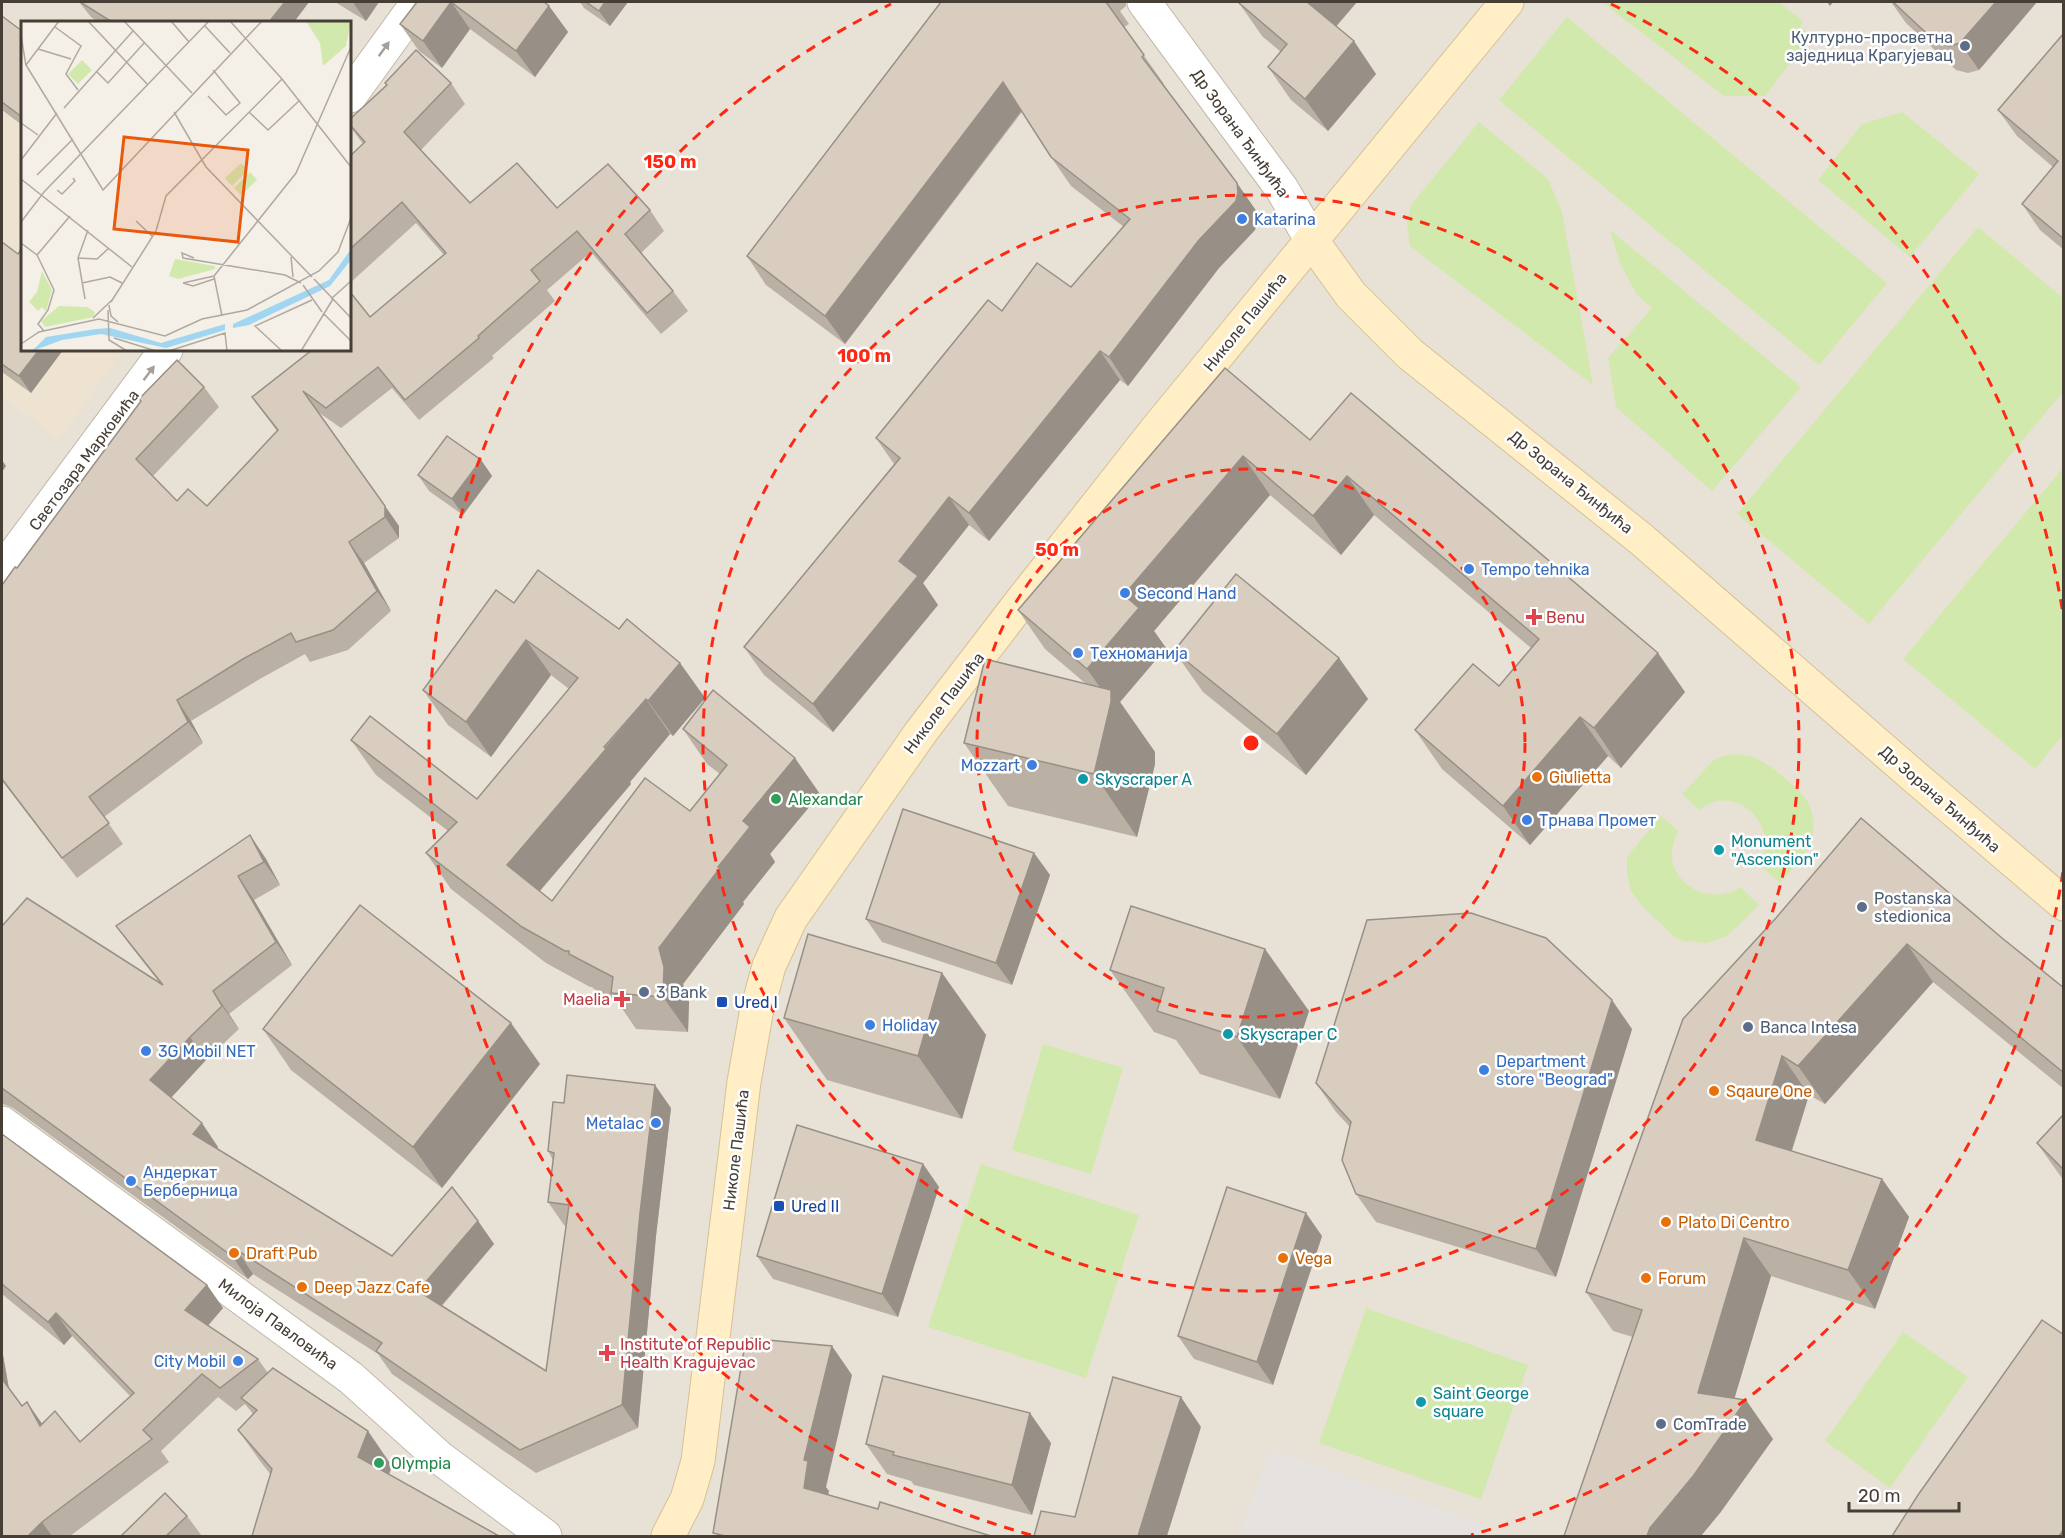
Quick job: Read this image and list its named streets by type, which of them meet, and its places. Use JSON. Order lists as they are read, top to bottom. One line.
{"streets":{"street":["Др Зорана Ђинђића","Николе Пашића","Светозара Марковића","Милоја Павловића"]},"crossings":[["Др Зорана Ђинђића","Николе Пашића"]],"one_way":["Светозара Марковића"],"places":{"other":["Културно-просветна заједница Крагујевац","Katarina","Tempo tehnika","Second Hand","Техноманија","Mozzart","Giulietta","Skyscraper A","Alexandar","Трнава Промет","Monument \"Ascension\"","Postanska stedionica","3 Bank","Holiday","Banca Intesa","Skyscraper C","3G Mobil NET","Department store \"Beograd\"","Sqaure One","Metalac","Андеркат Берберница","Plato Di Centro","Draft Pub","Vega","Forum","Deep Jazz Cafe","City Mobil","Saint George square","ComTrade","Olympia"],"health":["Benu","Maelia","Institute of Republic Health Kragujevac"],"transit":["Ured I","Ured II"]},"scale_bar":"20 m","rings":["150 m","100 m","50 m"]}
